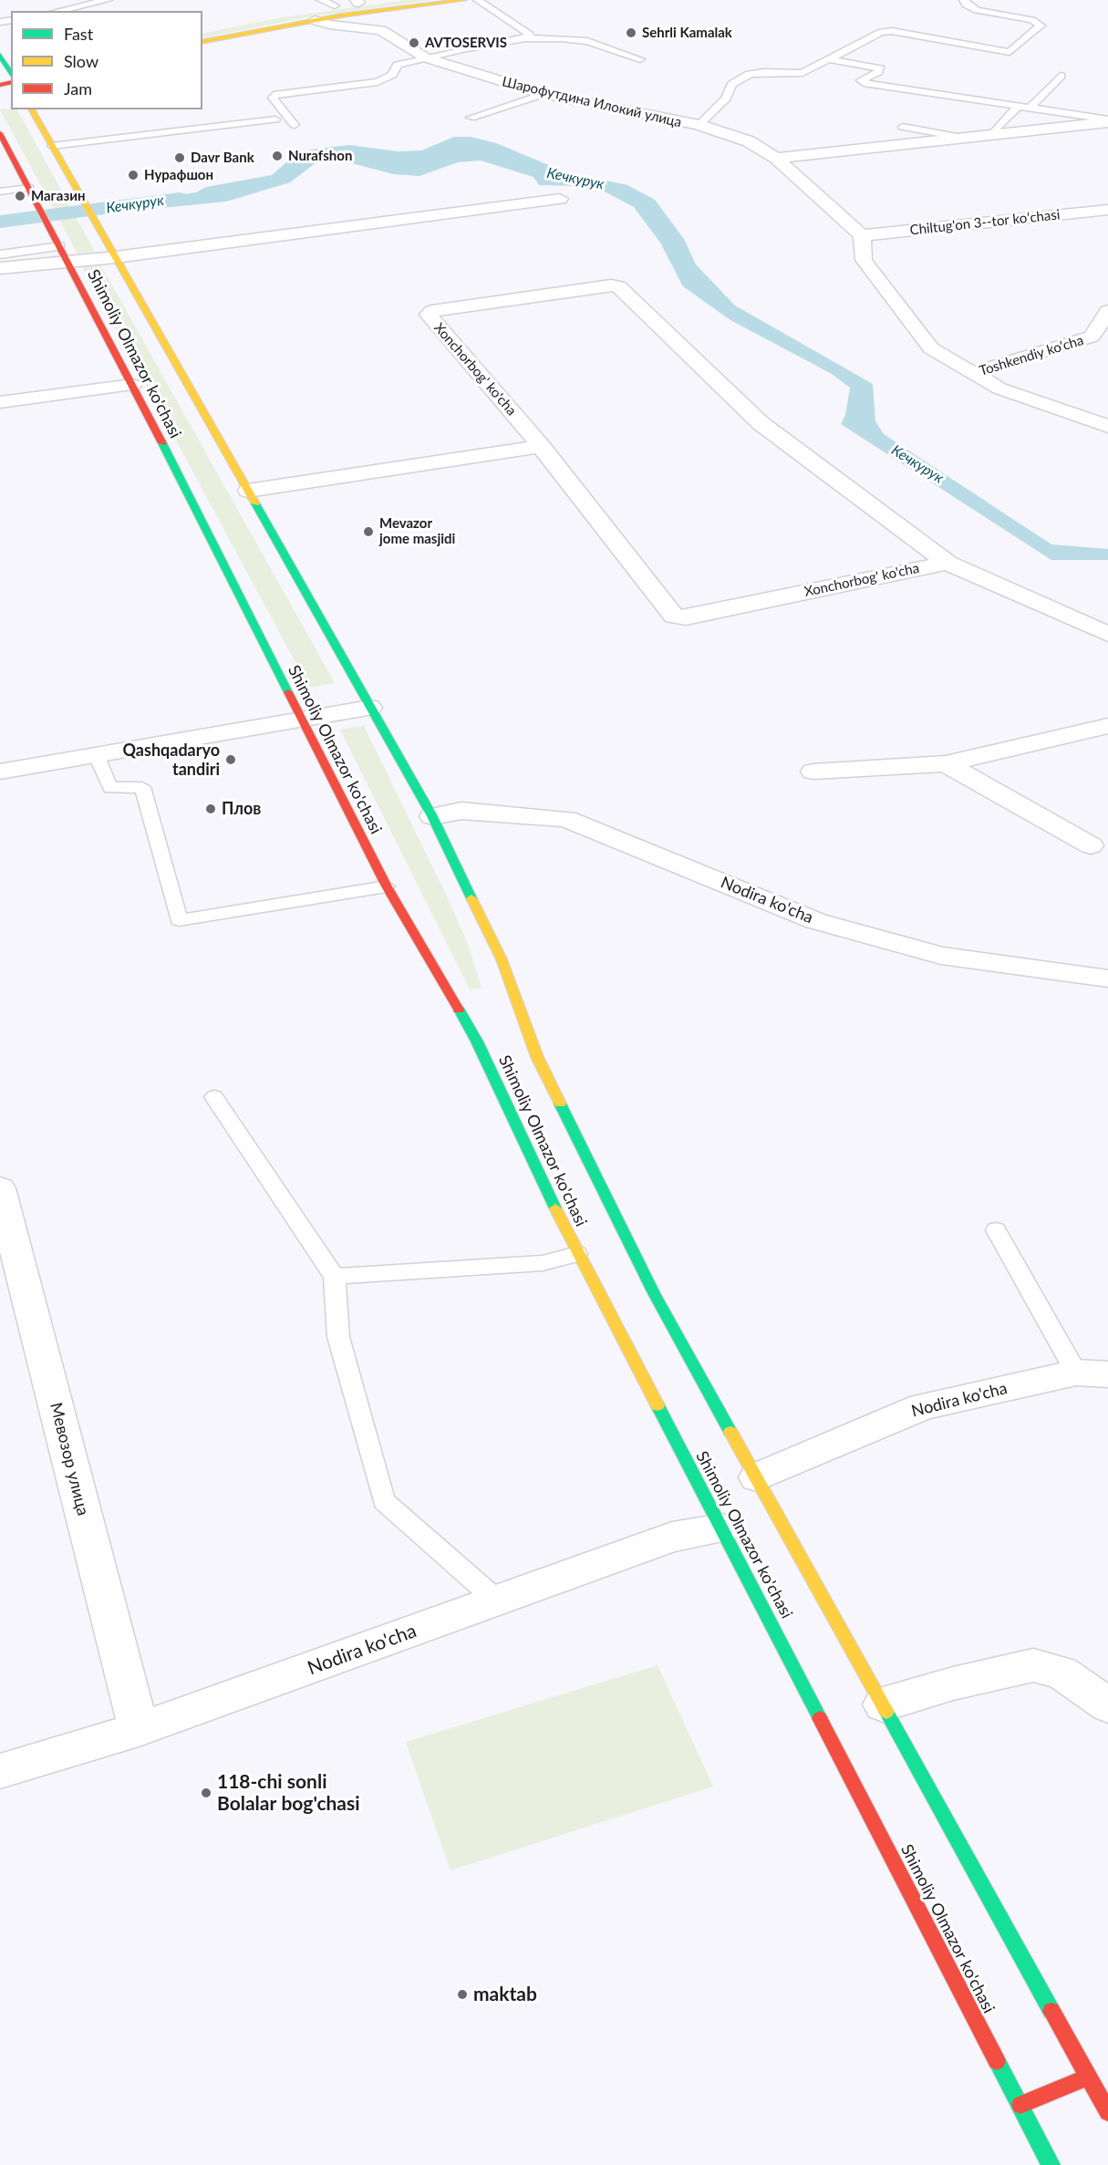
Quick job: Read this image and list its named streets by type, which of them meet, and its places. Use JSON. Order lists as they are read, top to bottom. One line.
{"streets":{"main road":["Shimoliy Olmazor ko'chasi"],"street":["Шарофутдина Илокий улица","Chiltug'on 3--tor koʻchasi","Toshkendiy ko'cha","Xonchorbog' ko'cha","Nodira ko'cha","Мевозор улица"]},"crossings":[["Шарофутдина Илокий улица","Chiltug'on 3--tor koʻchasi"],["Shimoliy Olmazor ko'chasi","Nodira ko'cha"],["Nodira ko'cha","Мевозор улица"]],"water":["Кечкурук"],"places":["Sehrli Kamalak","AVTOSERVIS","Nurafshon","Davr Bank","Нурафшон","Магазин","Mevazor jome masjidi","Qashqadaryo tandiri","Плов","118-chi sonli Bolalar bog'chasi","maktab"],"legend":["Fast","Slow","Jam"]}
